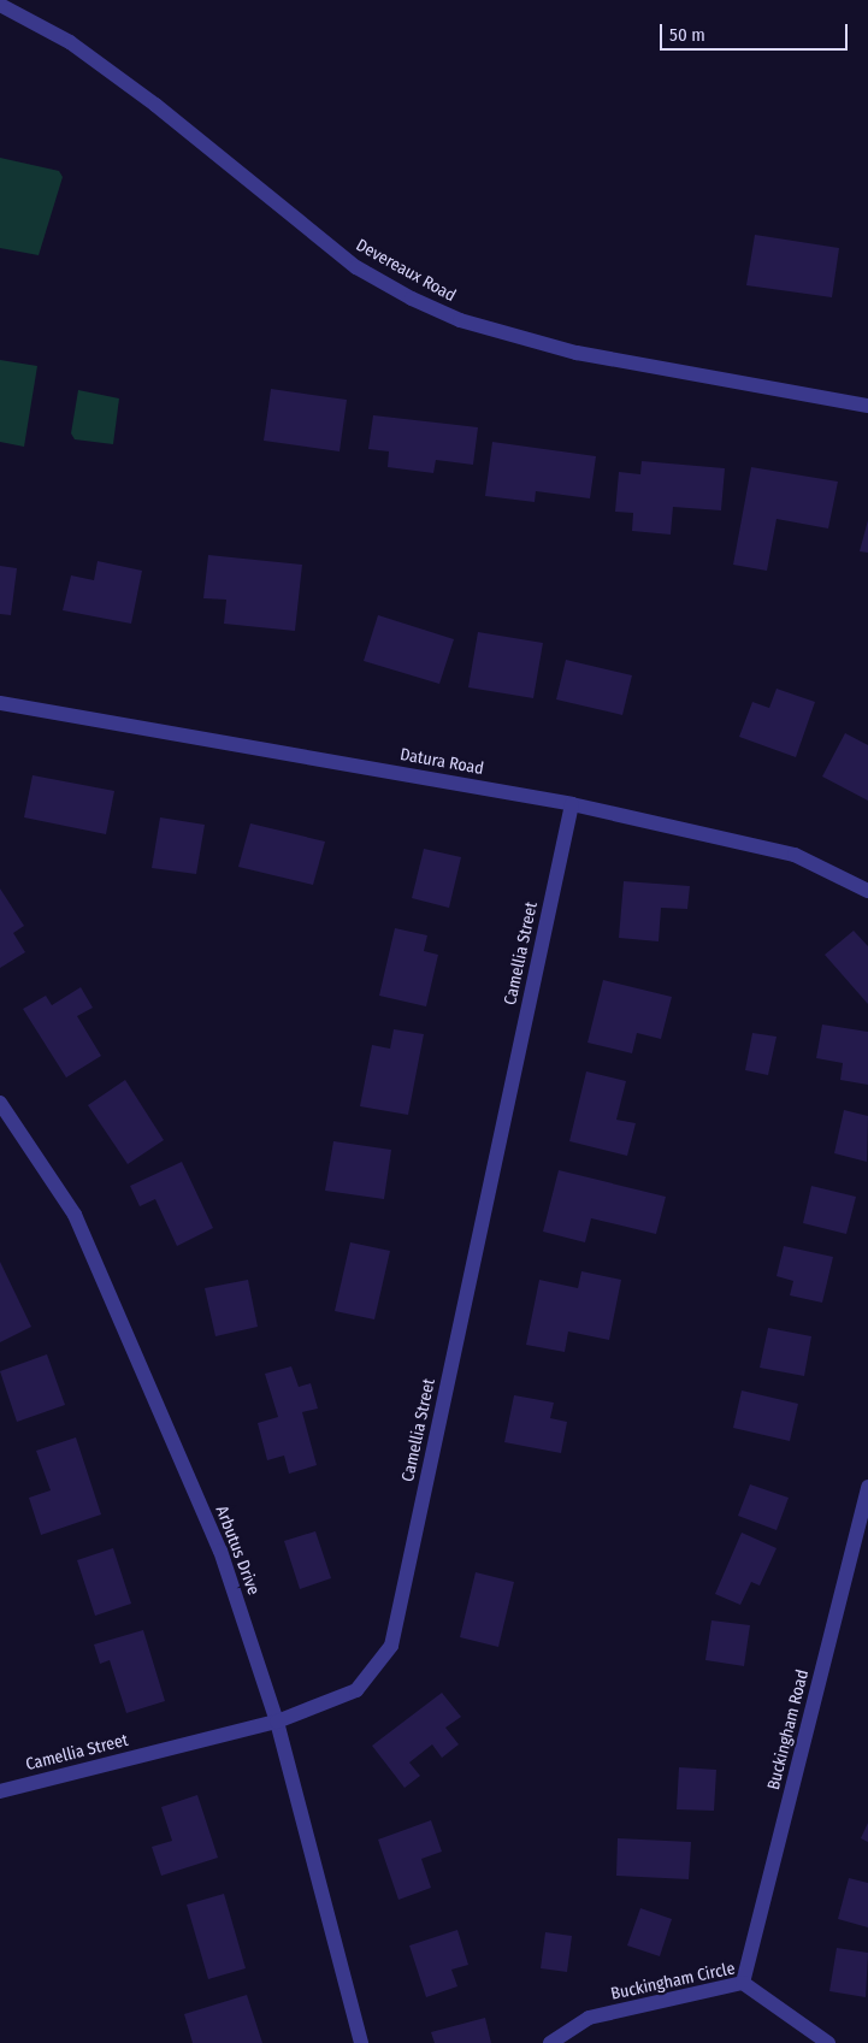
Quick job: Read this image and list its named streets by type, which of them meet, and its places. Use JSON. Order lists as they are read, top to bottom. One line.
{"streets":{"street":["Devereaux Road","Datura Road","Camellia Street","Arbutus Drive","Buckingham Road","Buckingham Circle"]},"crossings":[["Datura Road","Camellia Street"],["Camellia Street","Arbutus Drive"],["Buckingham Road","Buckingham Circle"]],"scale_bar":"50 m"}
